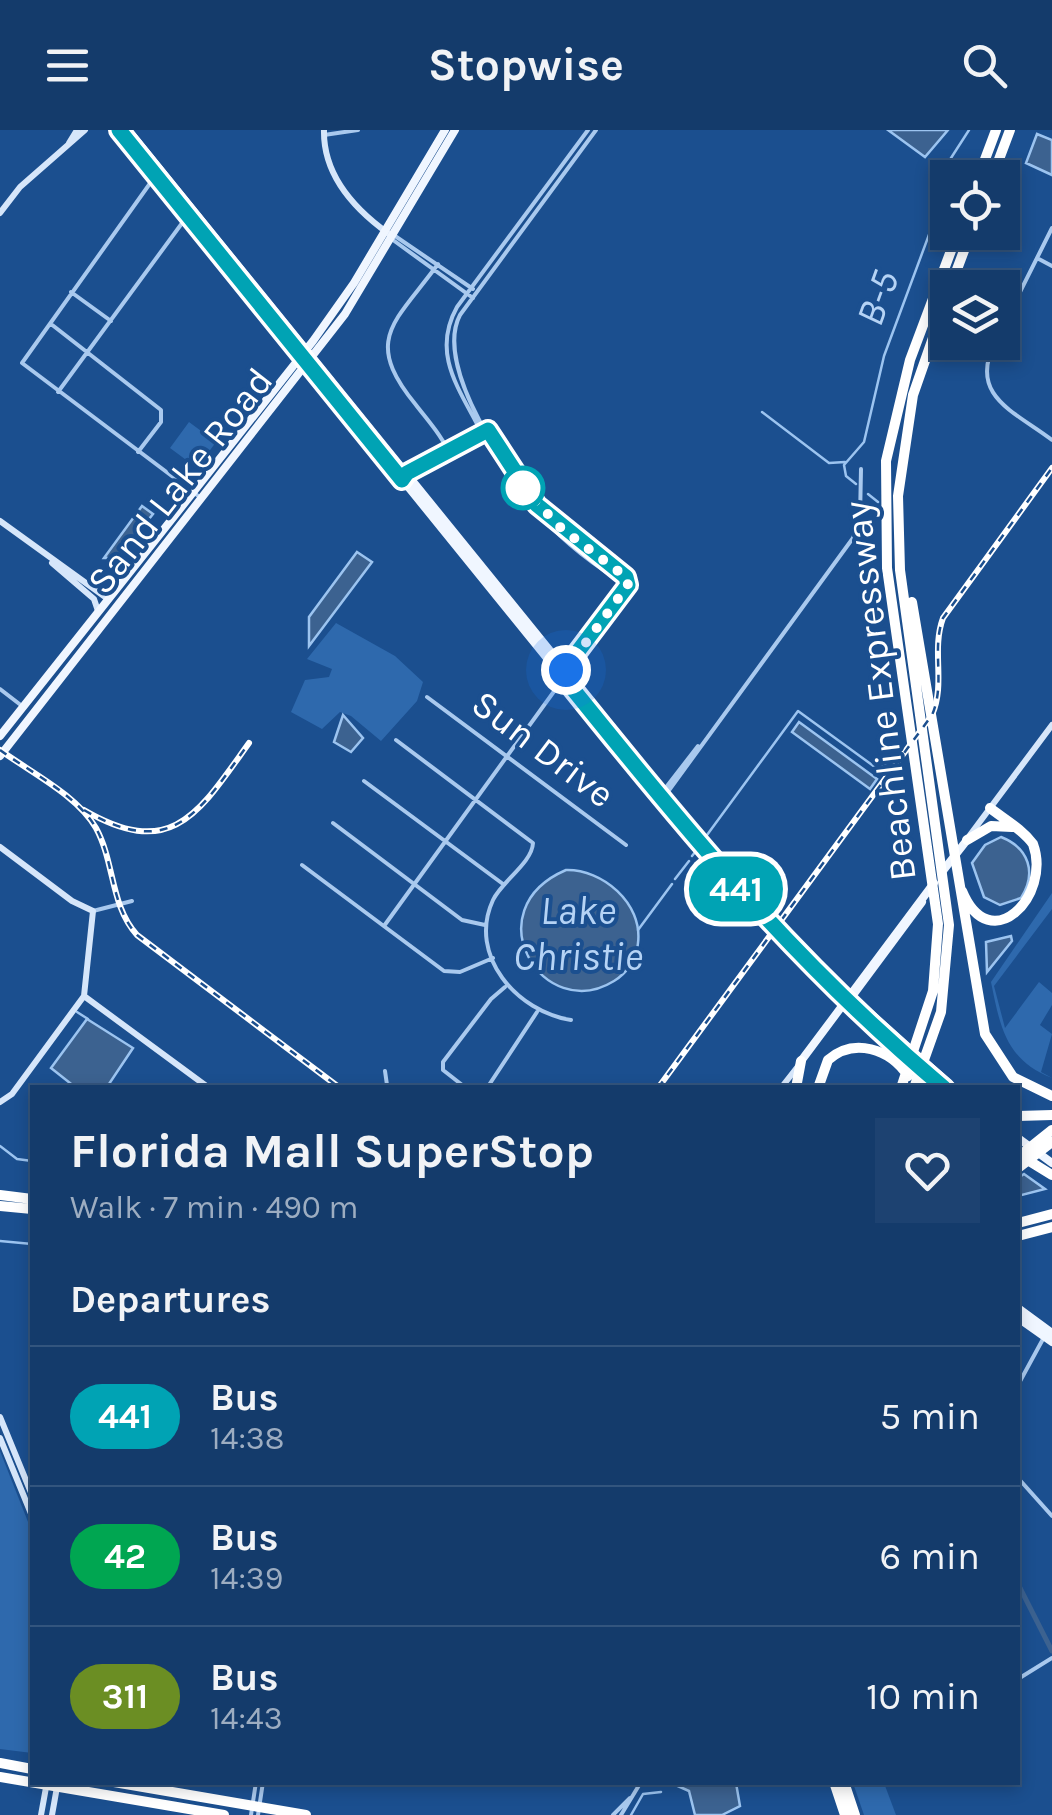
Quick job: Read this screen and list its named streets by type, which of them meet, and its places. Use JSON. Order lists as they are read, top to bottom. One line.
{"streets":{"highway":["Beachline Expressway"],"main road":["Sand Lake Road"],"street":["Sun Drive"]},"water":["B-5","Lake Christie"],"lines":["bus line 441"],"page":{"header":"Stopwise","on_map":"441","heading":[["Florida Mall SuperStop","Walk · 7 min · 490 m"],"Departures"],"list":[{"mark":"441","name":"Bus","note":"14:38","value":"5 min"},{"mark":"42","name":"Bus","note":"14:39","value":"6 min"},{"mark":"311","name":"Bus","note":"14:43","value":"10 min"}]}}
